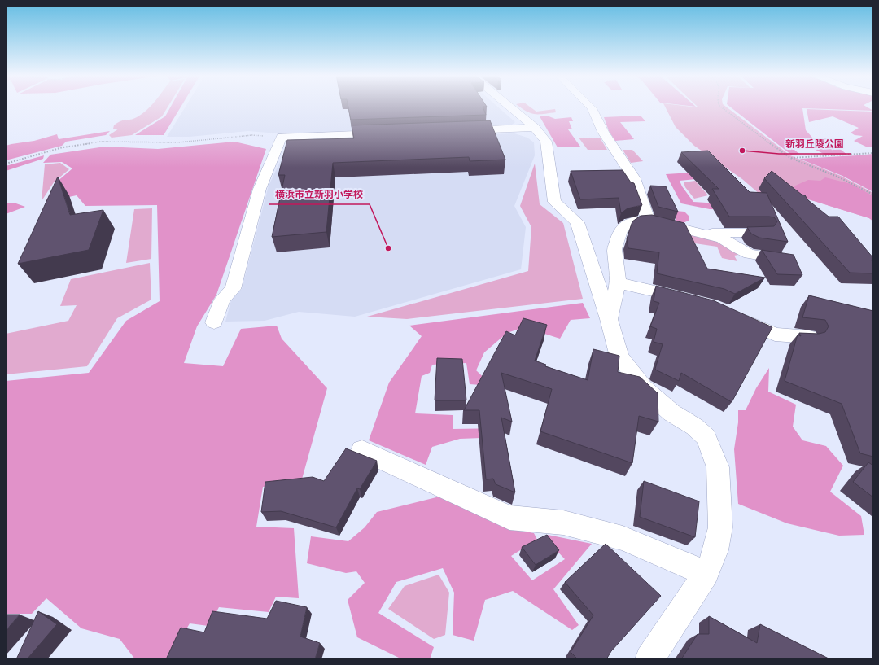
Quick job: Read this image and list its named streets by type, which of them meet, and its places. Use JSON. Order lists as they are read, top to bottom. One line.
{"places":["新羽丘陵公園","横浜市立新羽小学校"]}
